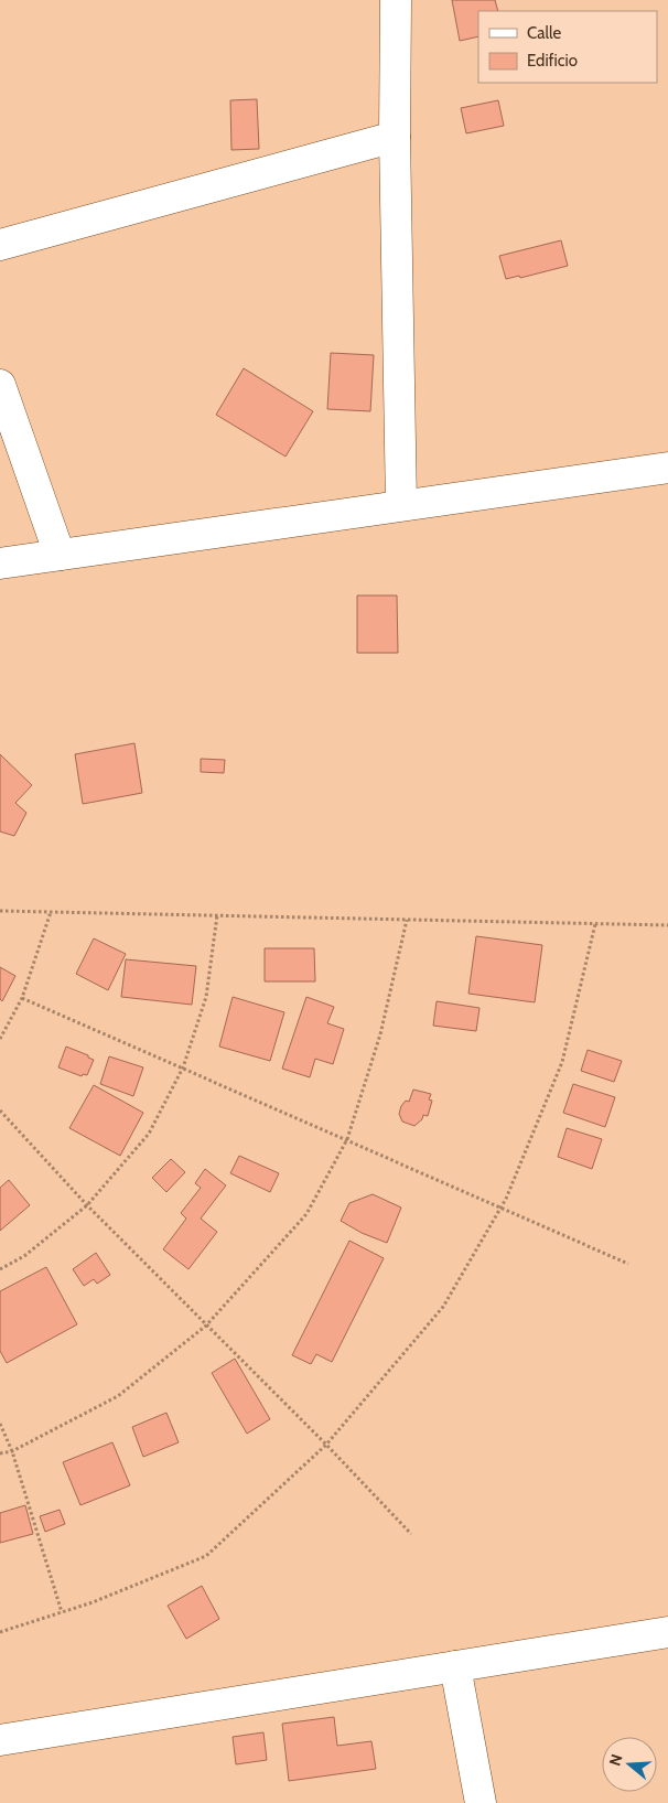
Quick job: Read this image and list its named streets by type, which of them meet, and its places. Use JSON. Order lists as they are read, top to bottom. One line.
{"legend":["Calle","Edificio"],"north":"left"}
